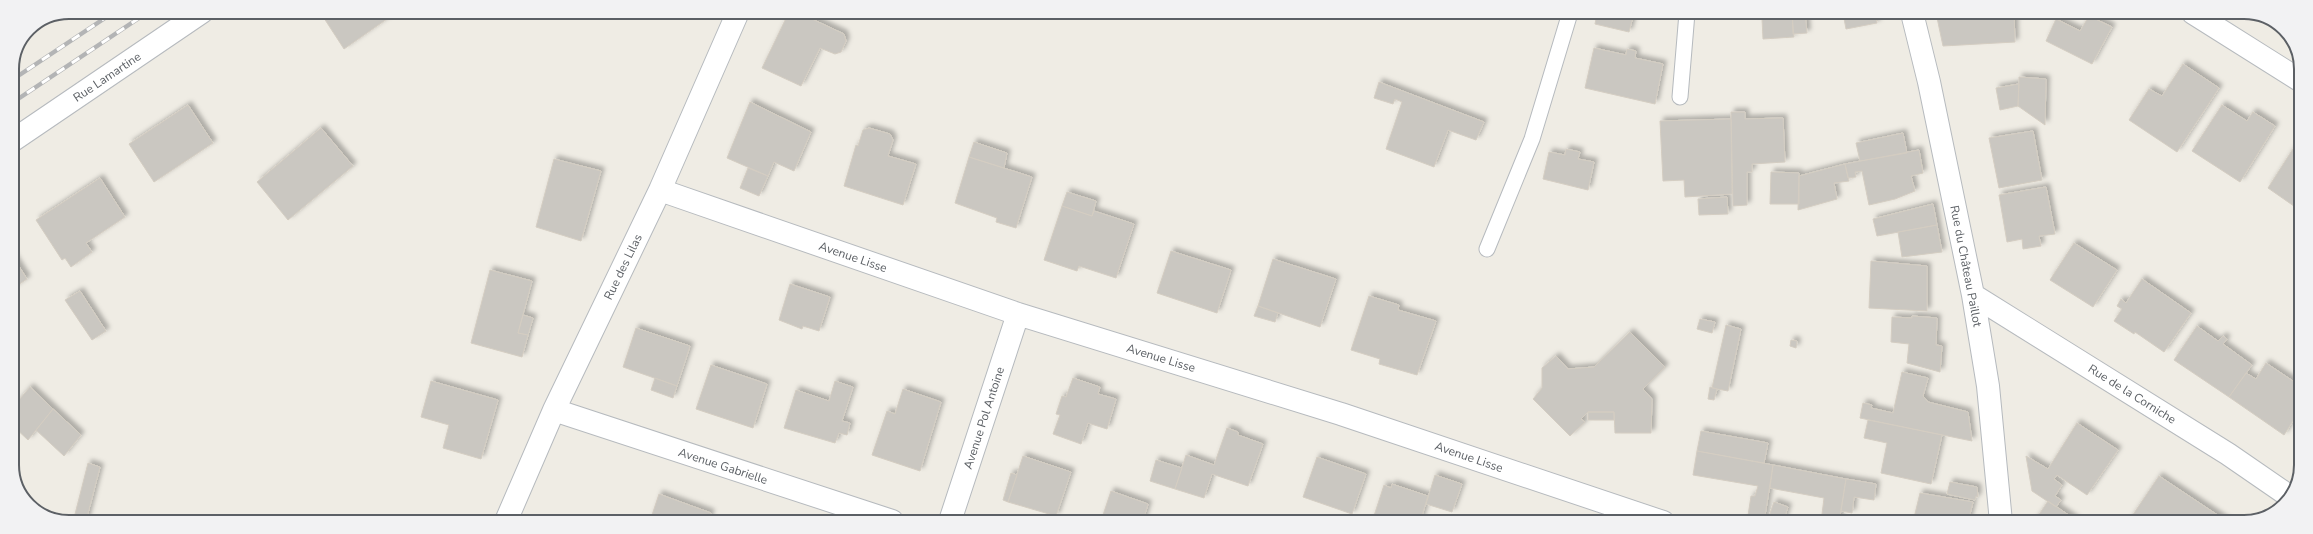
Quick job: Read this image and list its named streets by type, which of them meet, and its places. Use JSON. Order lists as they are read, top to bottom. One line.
{"streets":{"street":["Rue Lamartine","Avenue Lisse","Rue du Château Paillot","Rue des Lilas","Rue de la Corniche","Avenue Pol Antoine","Avenue Gabrielle"]},"crossings":[["Avenue Lisse","Rue des Lilas"],["Avenue Lisse","Avenue Pol Antoine"],["Rue du Château Paillot","Rue de la Corniche"],["Rue des Lilas","Avenue Gabrielle"]]}
